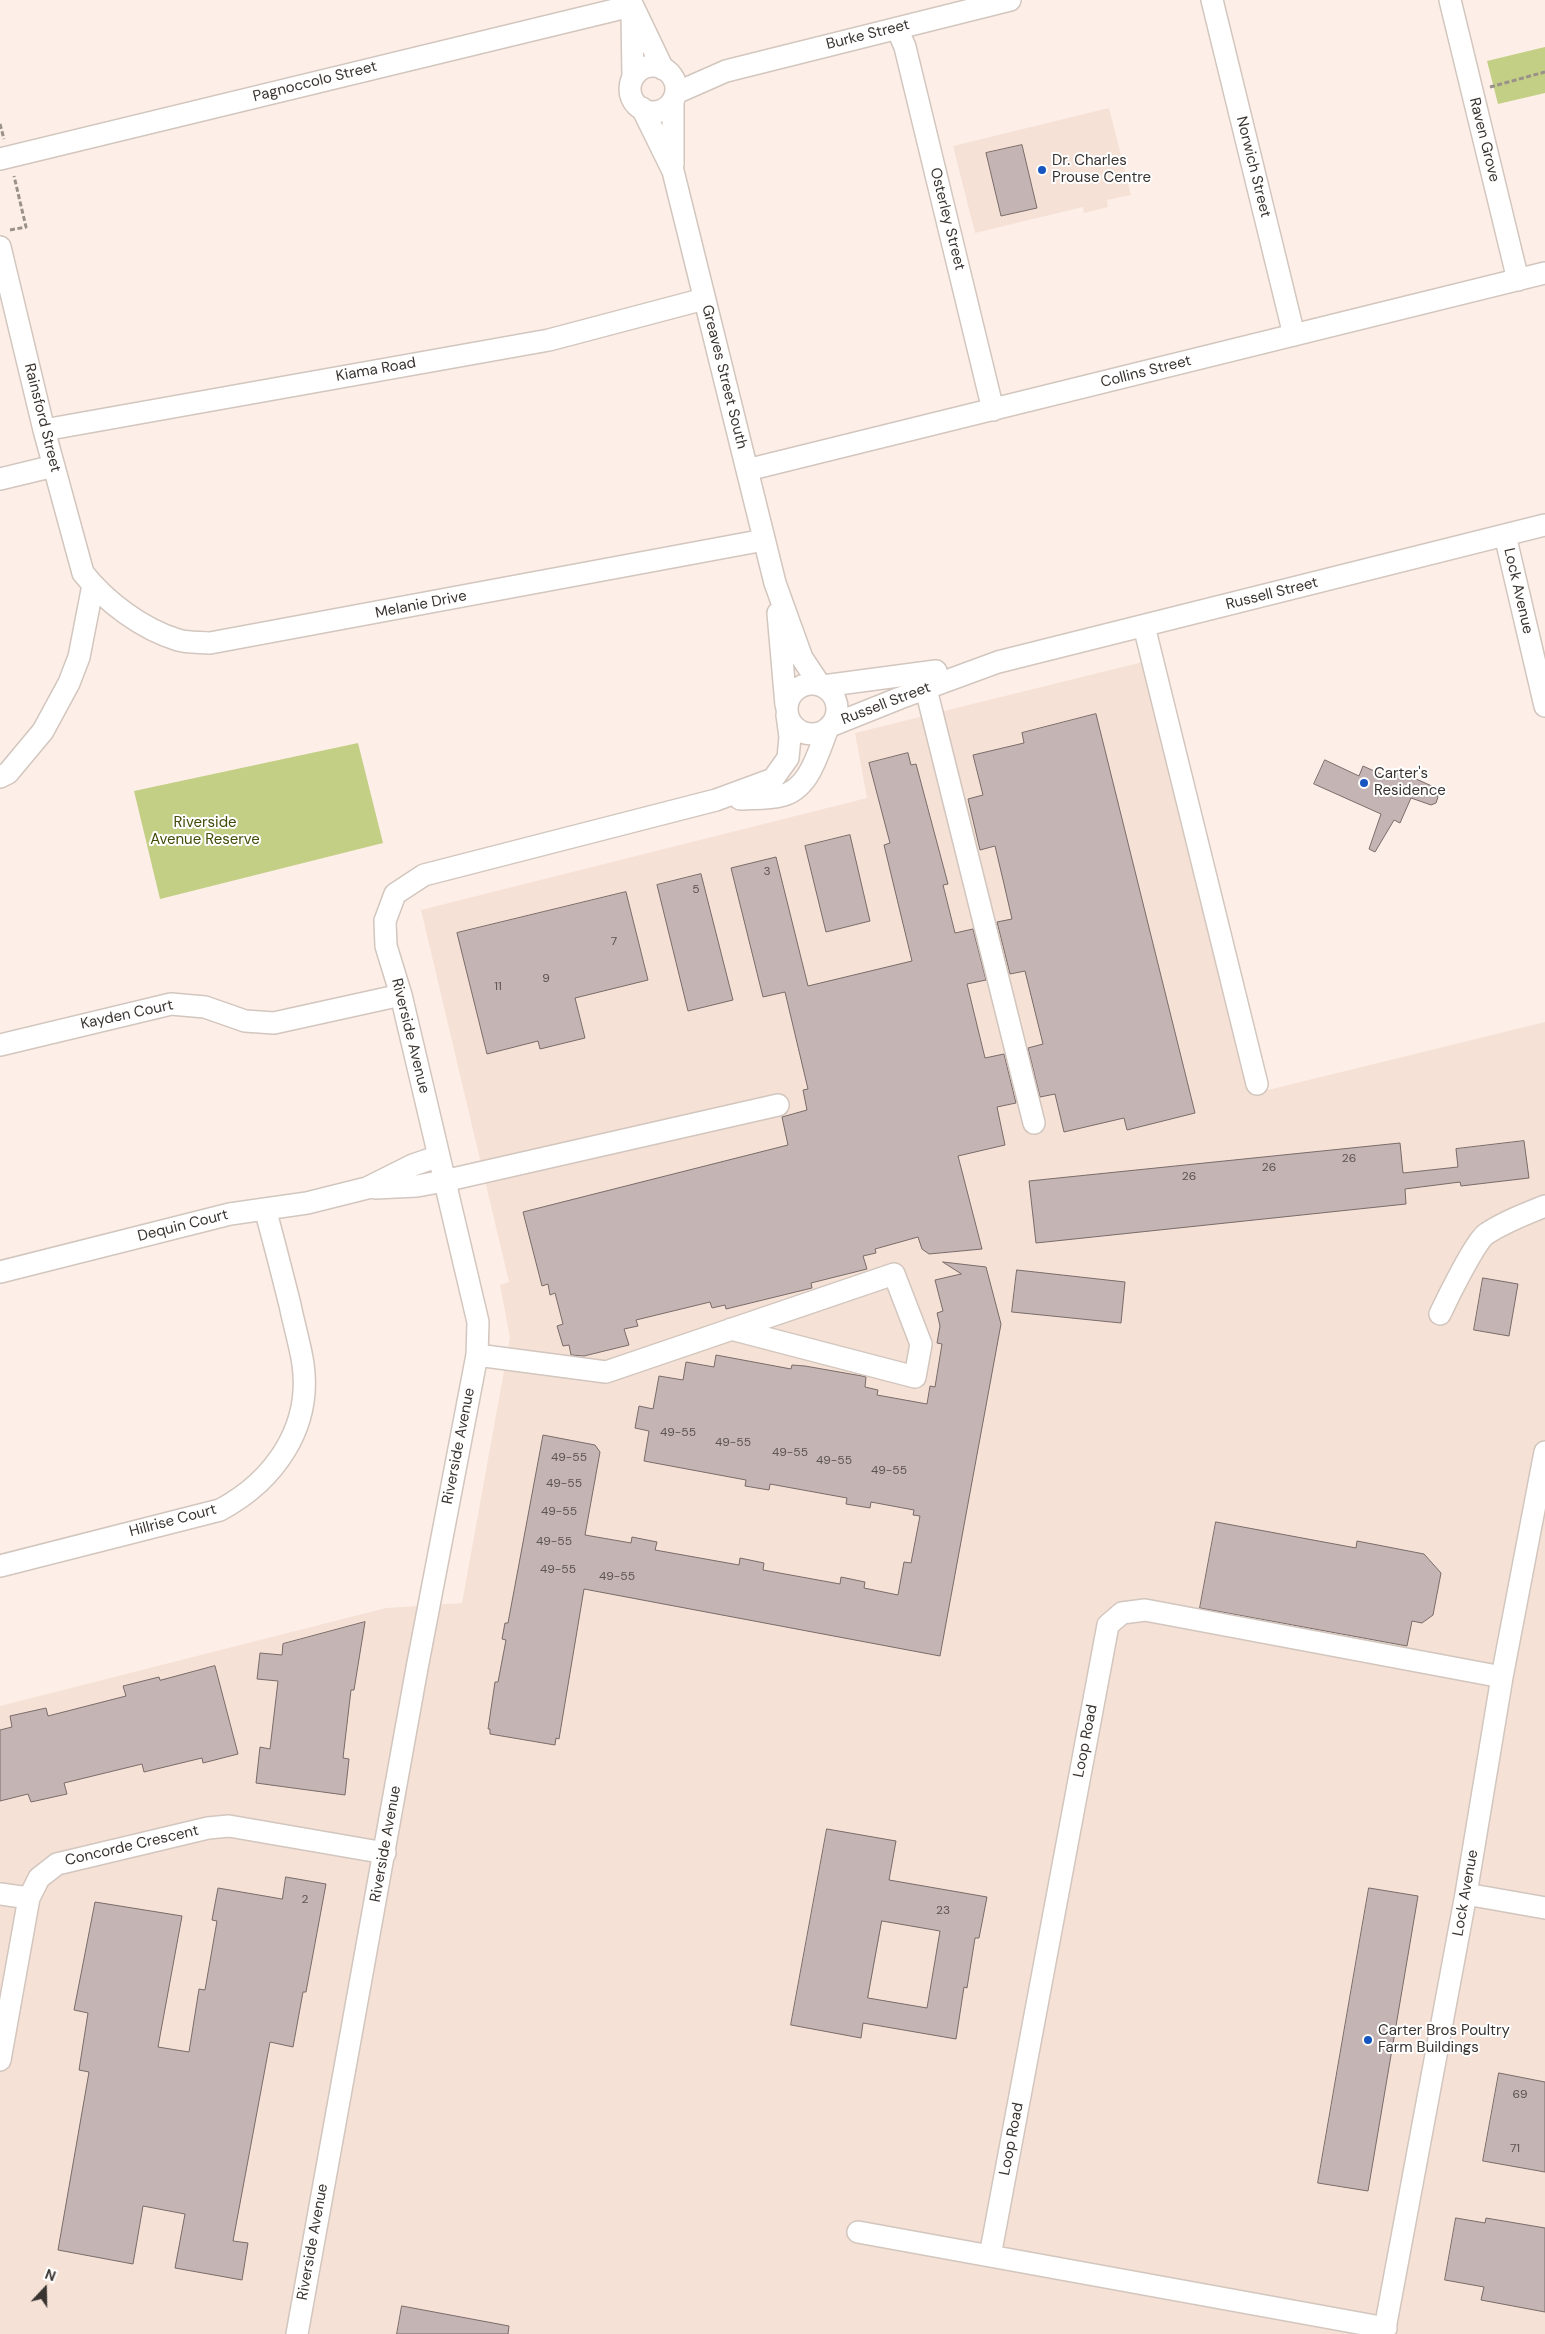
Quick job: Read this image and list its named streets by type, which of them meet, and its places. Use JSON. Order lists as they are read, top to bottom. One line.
{"streets":{"street":["Burke Street","Pagnoccolo Street","Raven Grove","Norwich Street","Osterley Street","Kiama Road","Collins Street","Greaves Street South","Rainsford Street","Lock Avenue","Russell Street","Melanie Drive","Kayden Court","Riverside Avenue","Dequin Court","Hillrise Court","Loop Road","Concorde Crescent"]},"crossings":[["Burke Street","Osterley Street"],["Burke Street","Greaves Street South"],["Raven Grove","Collins Street"],["Norwich Street","Collins Street"],["Osterley Street","Collins Street"],["Kiama Road","Greaves Street South"],["Kiama Road","Rainsford Street"],["Collins Street","Greaves Street South"],["Greaves Street South","Russell Street"],["Greaves Street South","Melanie Drive"],["Greaves Street South","Riverside Avenue"],["Rainsford Street","Melanie Drive"],["Lock Avenue","Russell Street"],["Lock Avenue","Loop Road"],["Russell Street","Riverside Avenue"],["Kayden Court","Riverside Avenue"],["Riverside Avenue","Dequin Court"],["Riverside Avenue","Concorde Crescent"],["Dequin Court","Hillrise Court"]],"parks":["Riverside Avenue Reserve"],"places":["Dr. Charles Prouse Centre","Carter's Residence","Carter Bros Poultry Farm Buildings"],"house_numbers":["3","5","7","9","11","26","26","26","49-55","49-55","49-55","49-55","49-55","49-55","49-55","49-55","49-55","49-55","49-55","2","23","69","71"],"north":"top"}
